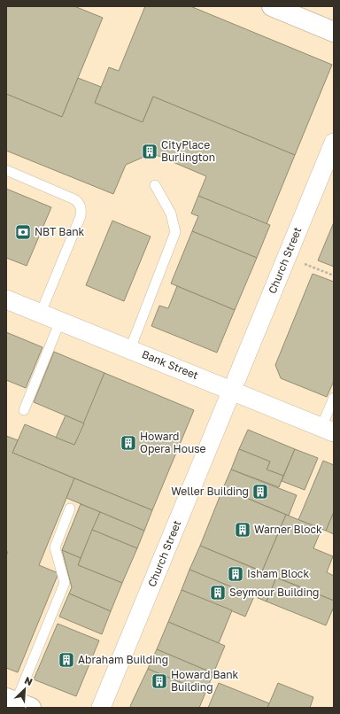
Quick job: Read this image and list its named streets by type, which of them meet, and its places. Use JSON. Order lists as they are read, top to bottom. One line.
{"streets":{"street":["Church Street","Bank Street"]},"places":{"building":["CityPlace Burlington","Howard Opera House","Weller Building","Warner Block","Isham Block","Seymour Building","Abraham Building","Howard Bank Building"],"bank":["NBT Bank"]},"north":"top right"}
